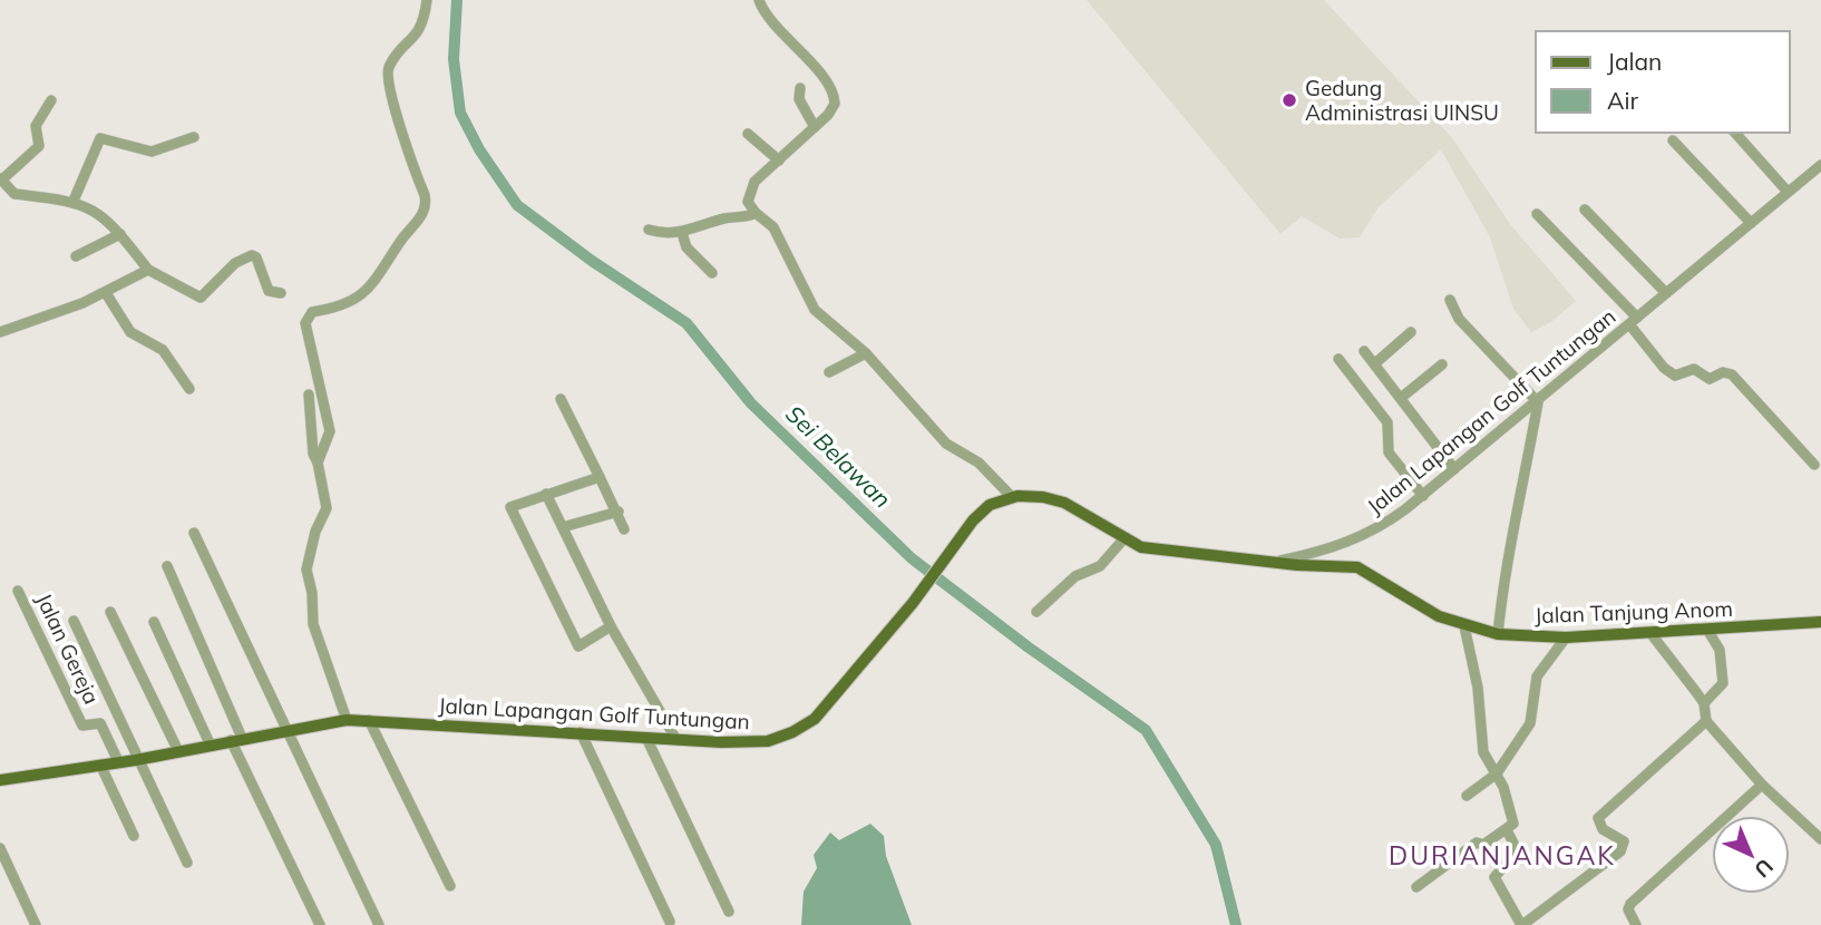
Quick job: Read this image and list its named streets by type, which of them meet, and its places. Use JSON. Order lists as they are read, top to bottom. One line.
{"streets":{"main road":["Jalan Lapangan Golf Tuntungan","Jalan Tanjung Anom"],"street":["Jalan Gereja"]},"crossings":[["Jalan Lapangan Golf Tuntungan","Jalan Tanjung Anom"],["Jalan Lapangan Golf Tuntungan","Jalan Gereja"]],"districts":["DURIANJANGAK"],"water":["Sei Belawan"],"places":["Gedung Administrasi UINSU"],"legend":["Jalan","Air"],"north":"bottom right"}
